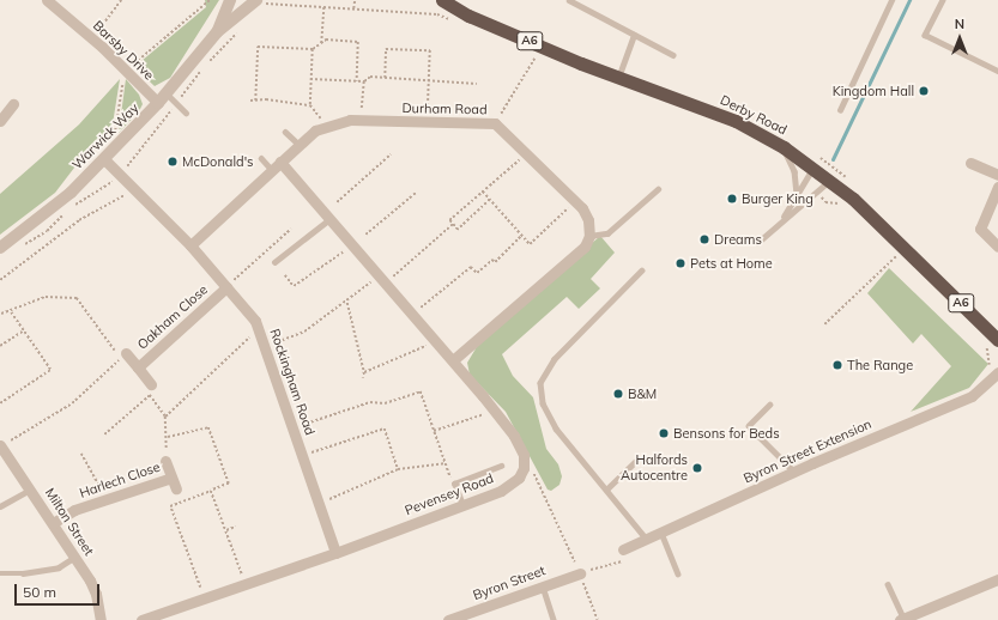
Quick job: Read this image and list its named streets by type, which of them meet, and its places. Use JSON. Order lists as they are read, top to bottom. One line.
{"streets":{"highway":["A6","Derby Road"],"street":["Barsby Drive","Durham Road","Warwick Way","Oakham Close","Rockingham Road","Byron Street Extension","Harlech Close","Pevensey Road","Milton Street","Byron Street"]},"crossings":[["Barsby Drive","Warwick Way"],["Durham Road","Rockingham Road"],["Warwick Way","Rockingham Road"],["Oakham Close","Rockingham Road"],["Rockingham Road","Pevensey Road"],["Harlech Close","Milton Street"]],"places":["Kingdom Hall","McDonald's","Burger King","Dreams","Pets at Home","The Range","B&M","Bensons for Beds","Halfords Autocentre"],"scale_bar":"50 m","north":"top"}
